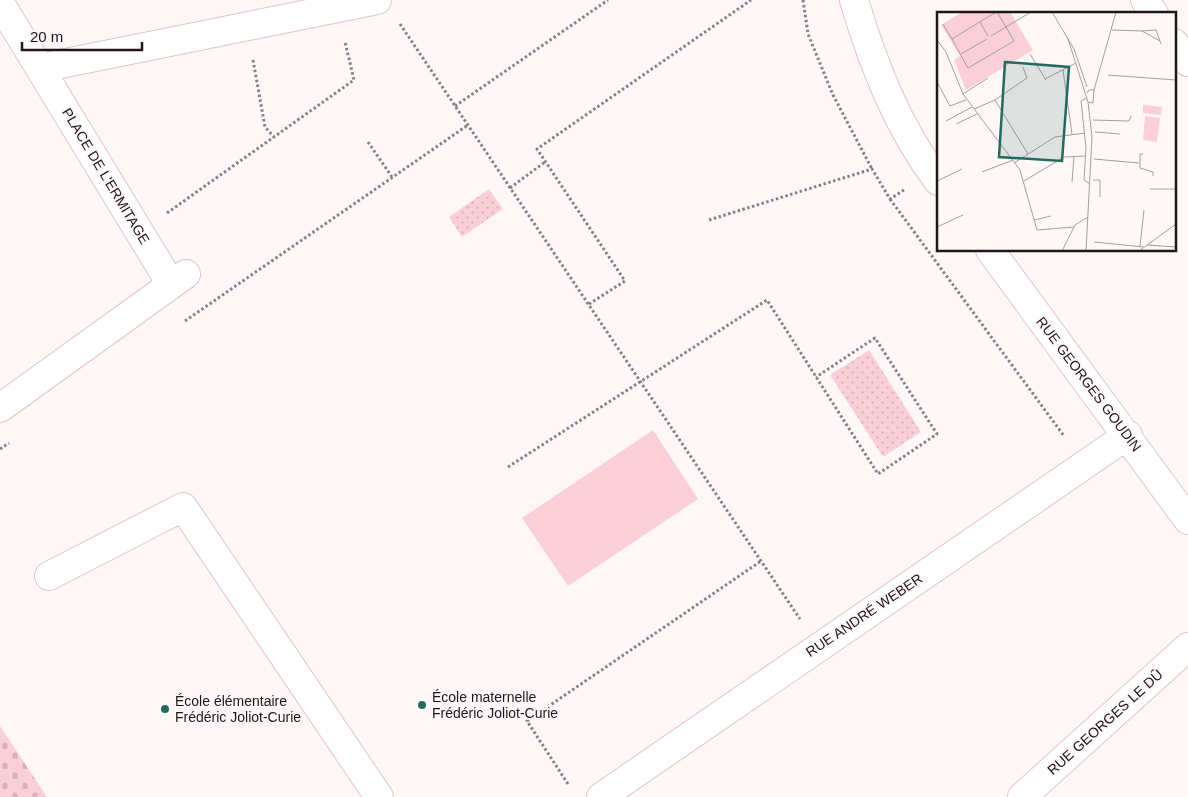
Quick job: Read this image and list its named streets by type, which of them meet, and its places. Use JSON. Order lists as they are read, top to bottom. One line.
{"streets":{"street":["PLACE DE L'ERMITAGE","RUE GEORGES GOUDIN","RUE ANDRÉ WEBER","RUE GEORGES LE DÛ"]},"crossings":[["RUE GEORGES GOUDIN","RUE ANDRÉ WEBER"]],"places":["École maternelle Frédéric Joliot-Curie","École élémentaire Frédéric Joliot-Curie"],"scale_bar":"20 m"}
